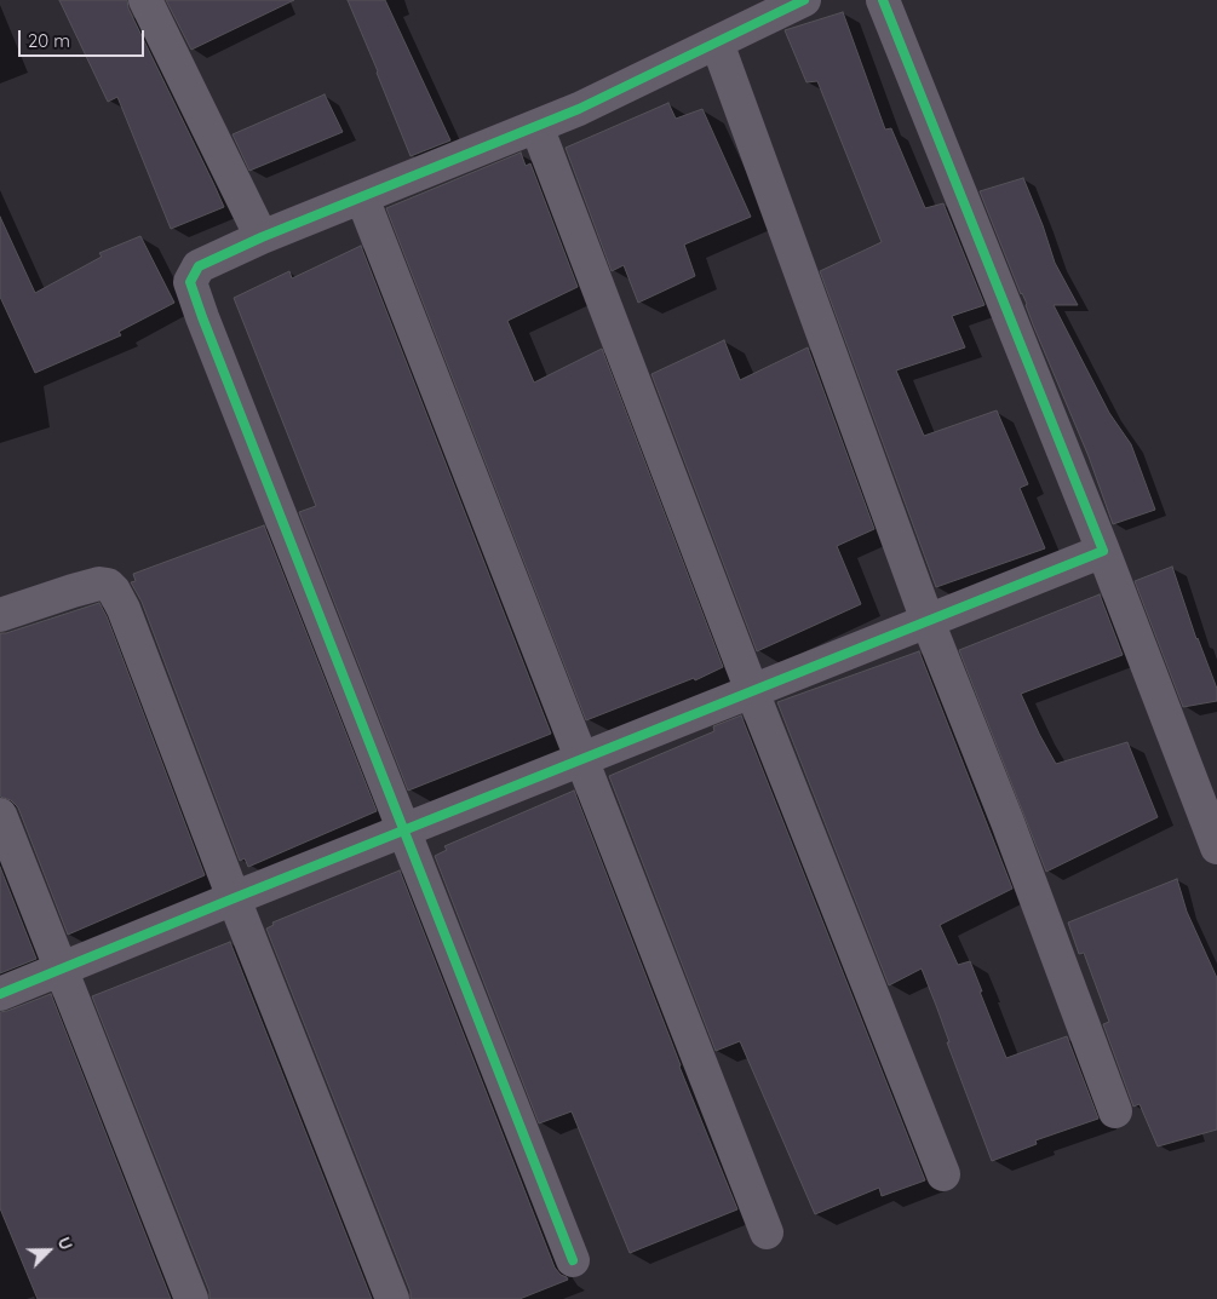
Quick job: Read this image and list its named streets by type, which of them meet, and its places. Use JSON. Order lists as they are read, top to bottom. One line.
{"scale_bar":"20 m","north":"top right"}
